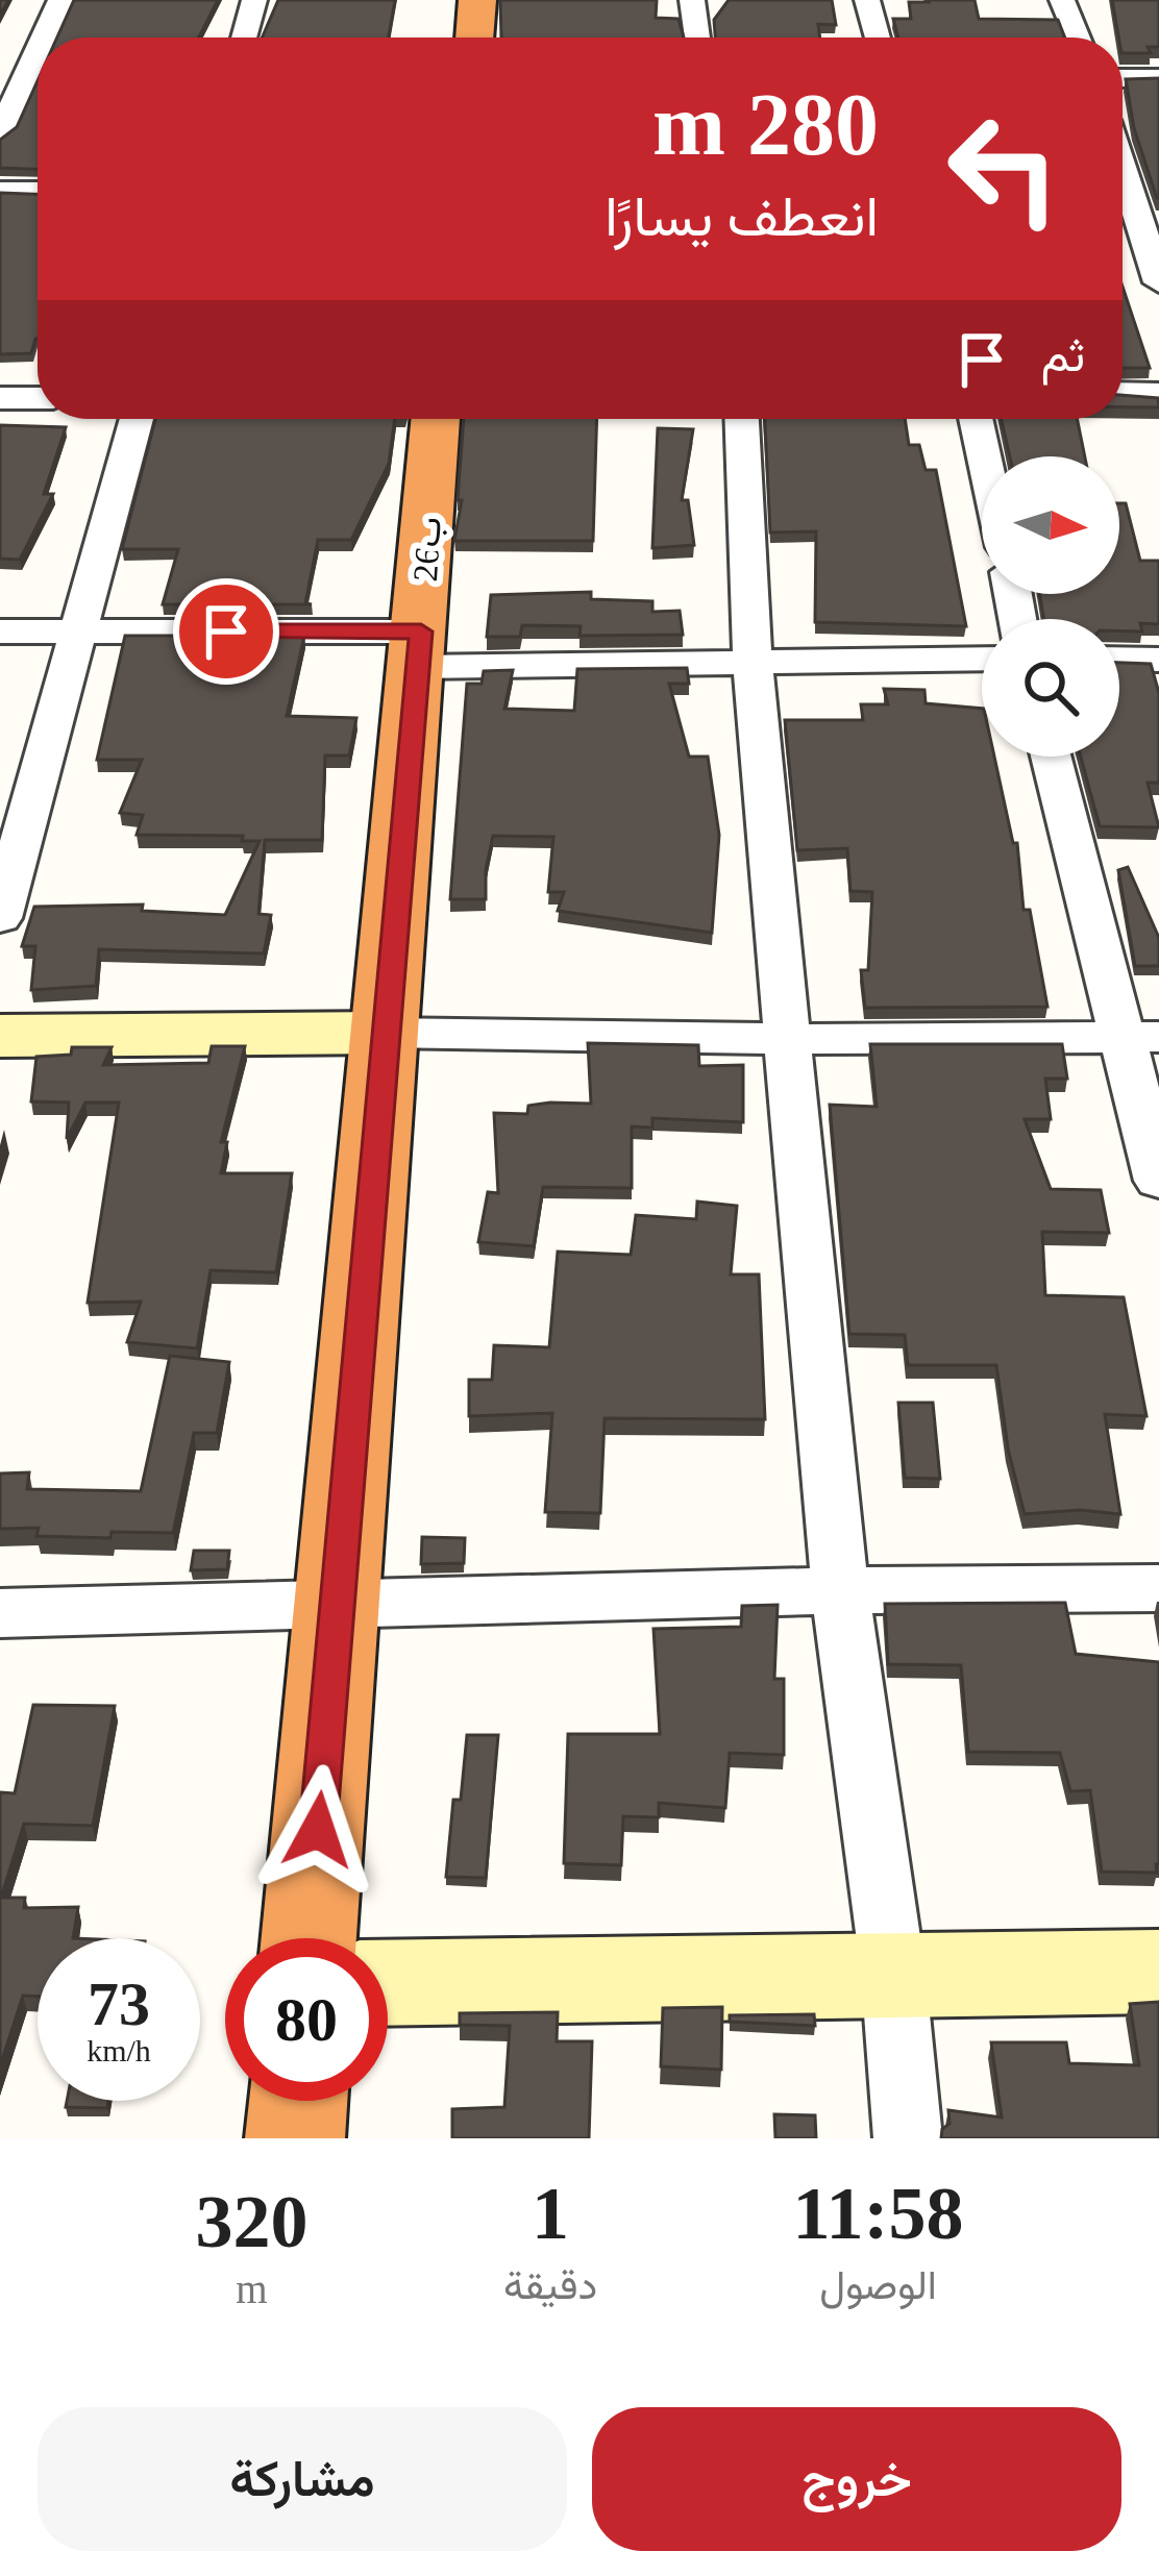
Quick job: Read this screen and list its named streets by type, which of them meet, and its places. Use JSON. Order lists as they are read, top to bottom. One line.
{"streets":{"highway":["26ب"]},"north":"right","page":{"turn":["280 m","انعطف يسارًا"],"then":"ثم","speed":"73 km/h","limit":"80","eta":["11:58","الوصول","1","دقيقة","320","m"],"buttons":["خروج","مشاركة"]}}
